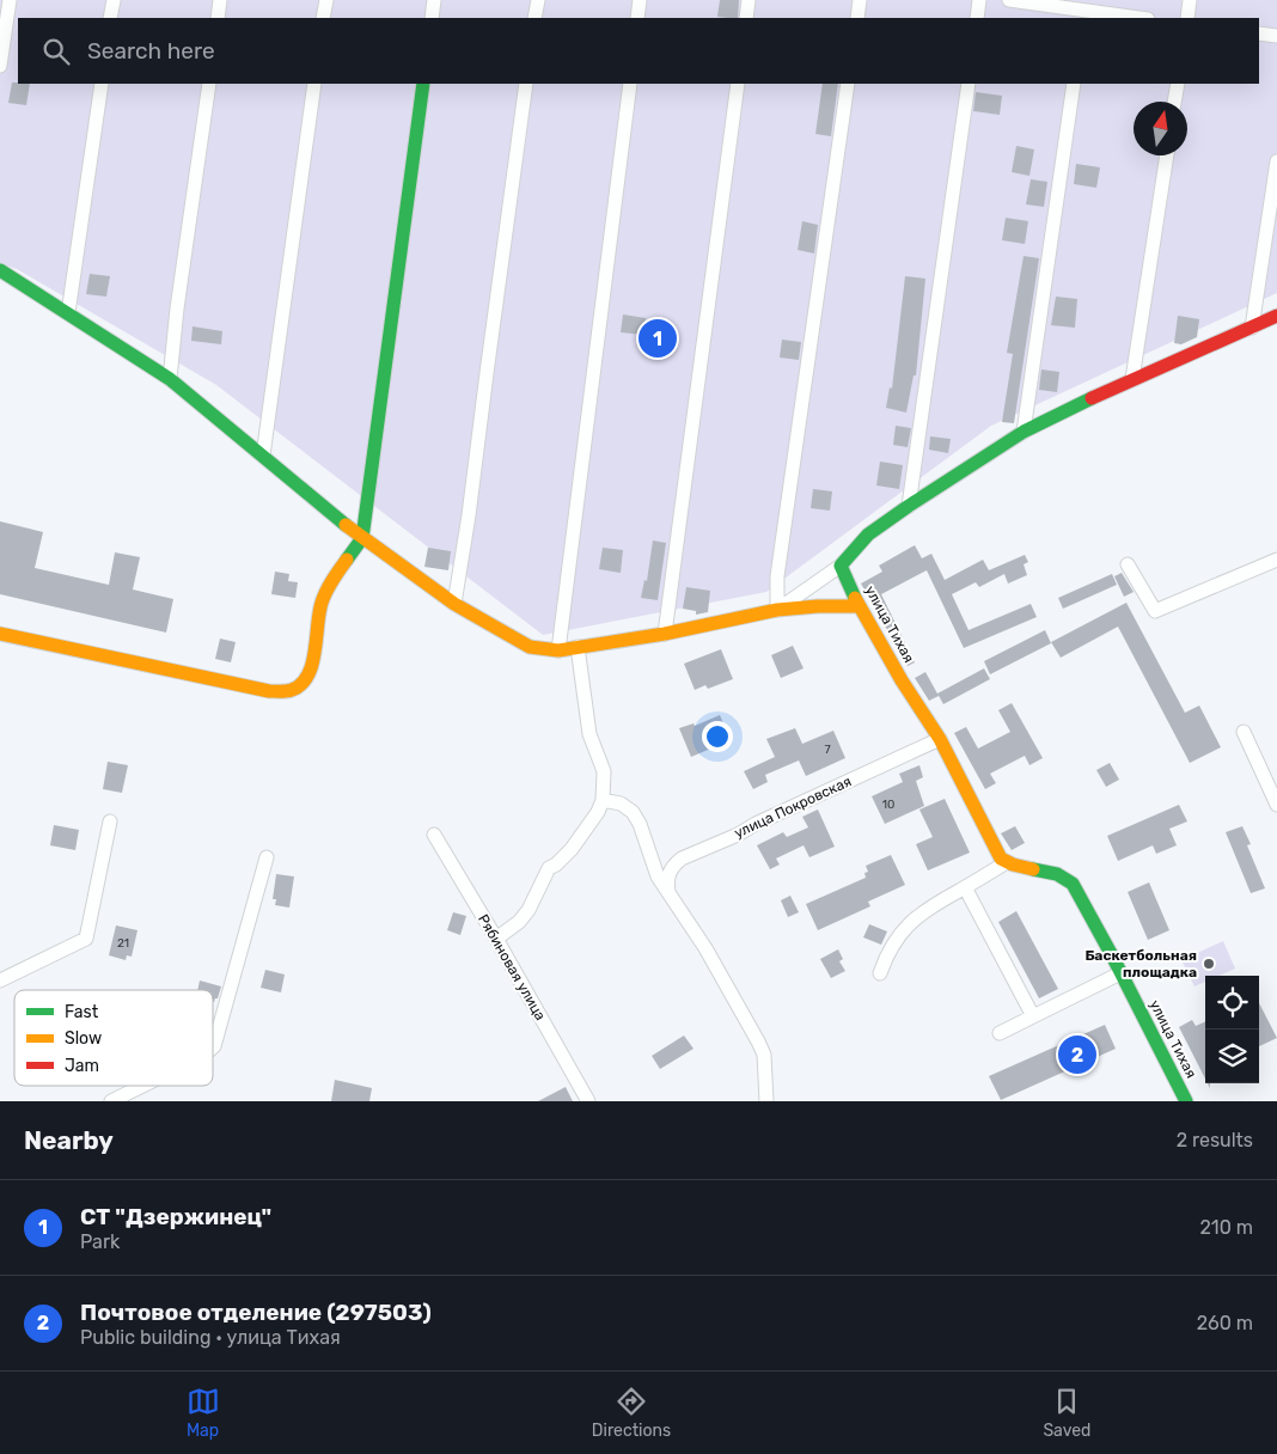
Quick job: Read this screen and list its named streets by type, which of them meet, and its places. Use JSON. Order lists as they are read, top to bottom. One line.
{"streets":{"street":["улица Тихая","улица Покровская","Рябиновая улица"]},"crossings":[["улица Тихая","улица Покровская"]],"places":["Баскетбольная площадка"],"house_numbers":["7","10","21"],"legend":["Fast","Slow","Jam"],"north":"top","page":{"search":"Search here","pins":["1","2"],"heading":["Nearby","2 results"],"list":[{"mark":"1","name":"СТ \"Дзержинец\"","note":"Park","value":"210 m"},{"mark":"2","name":"Почтовое отделение (297503)","note":"Public building · улица Тихая","value":"260 m"}],"nav":["Map","Directions","Saved"]}}
